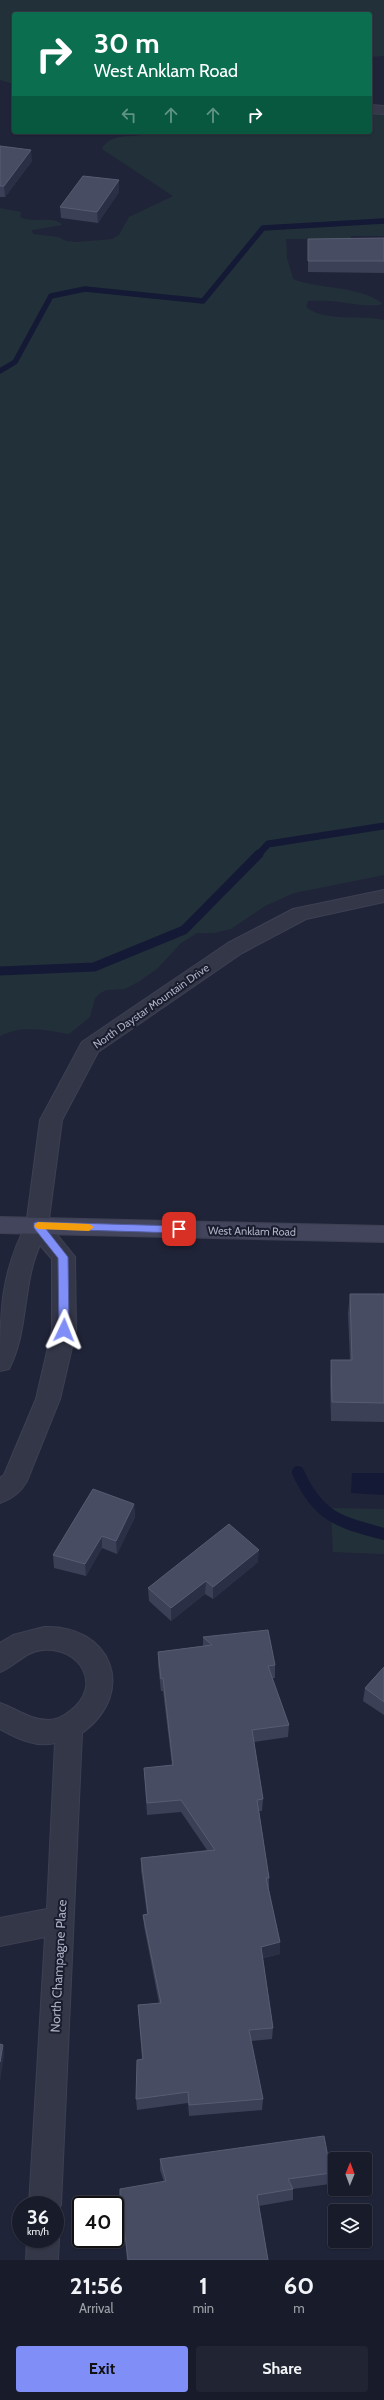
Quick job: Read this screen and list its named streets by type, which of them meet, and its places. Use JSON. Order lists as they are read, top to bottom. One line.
{"streets":{"main road":["West Anklam Road"],"street":["North Daystar Mountain Drive","North Champagne Place"]},"crossings":[["North Daystar Mountain Drive","West Anklam Road"]],"north":"top","page":{"turn":["30 m","West Anklam Road"],"speed":"36 km/h","limit":"40","eta":["21:56","Arrival","1","min","60","m"],"buttons":["Exit","Share"]}}
